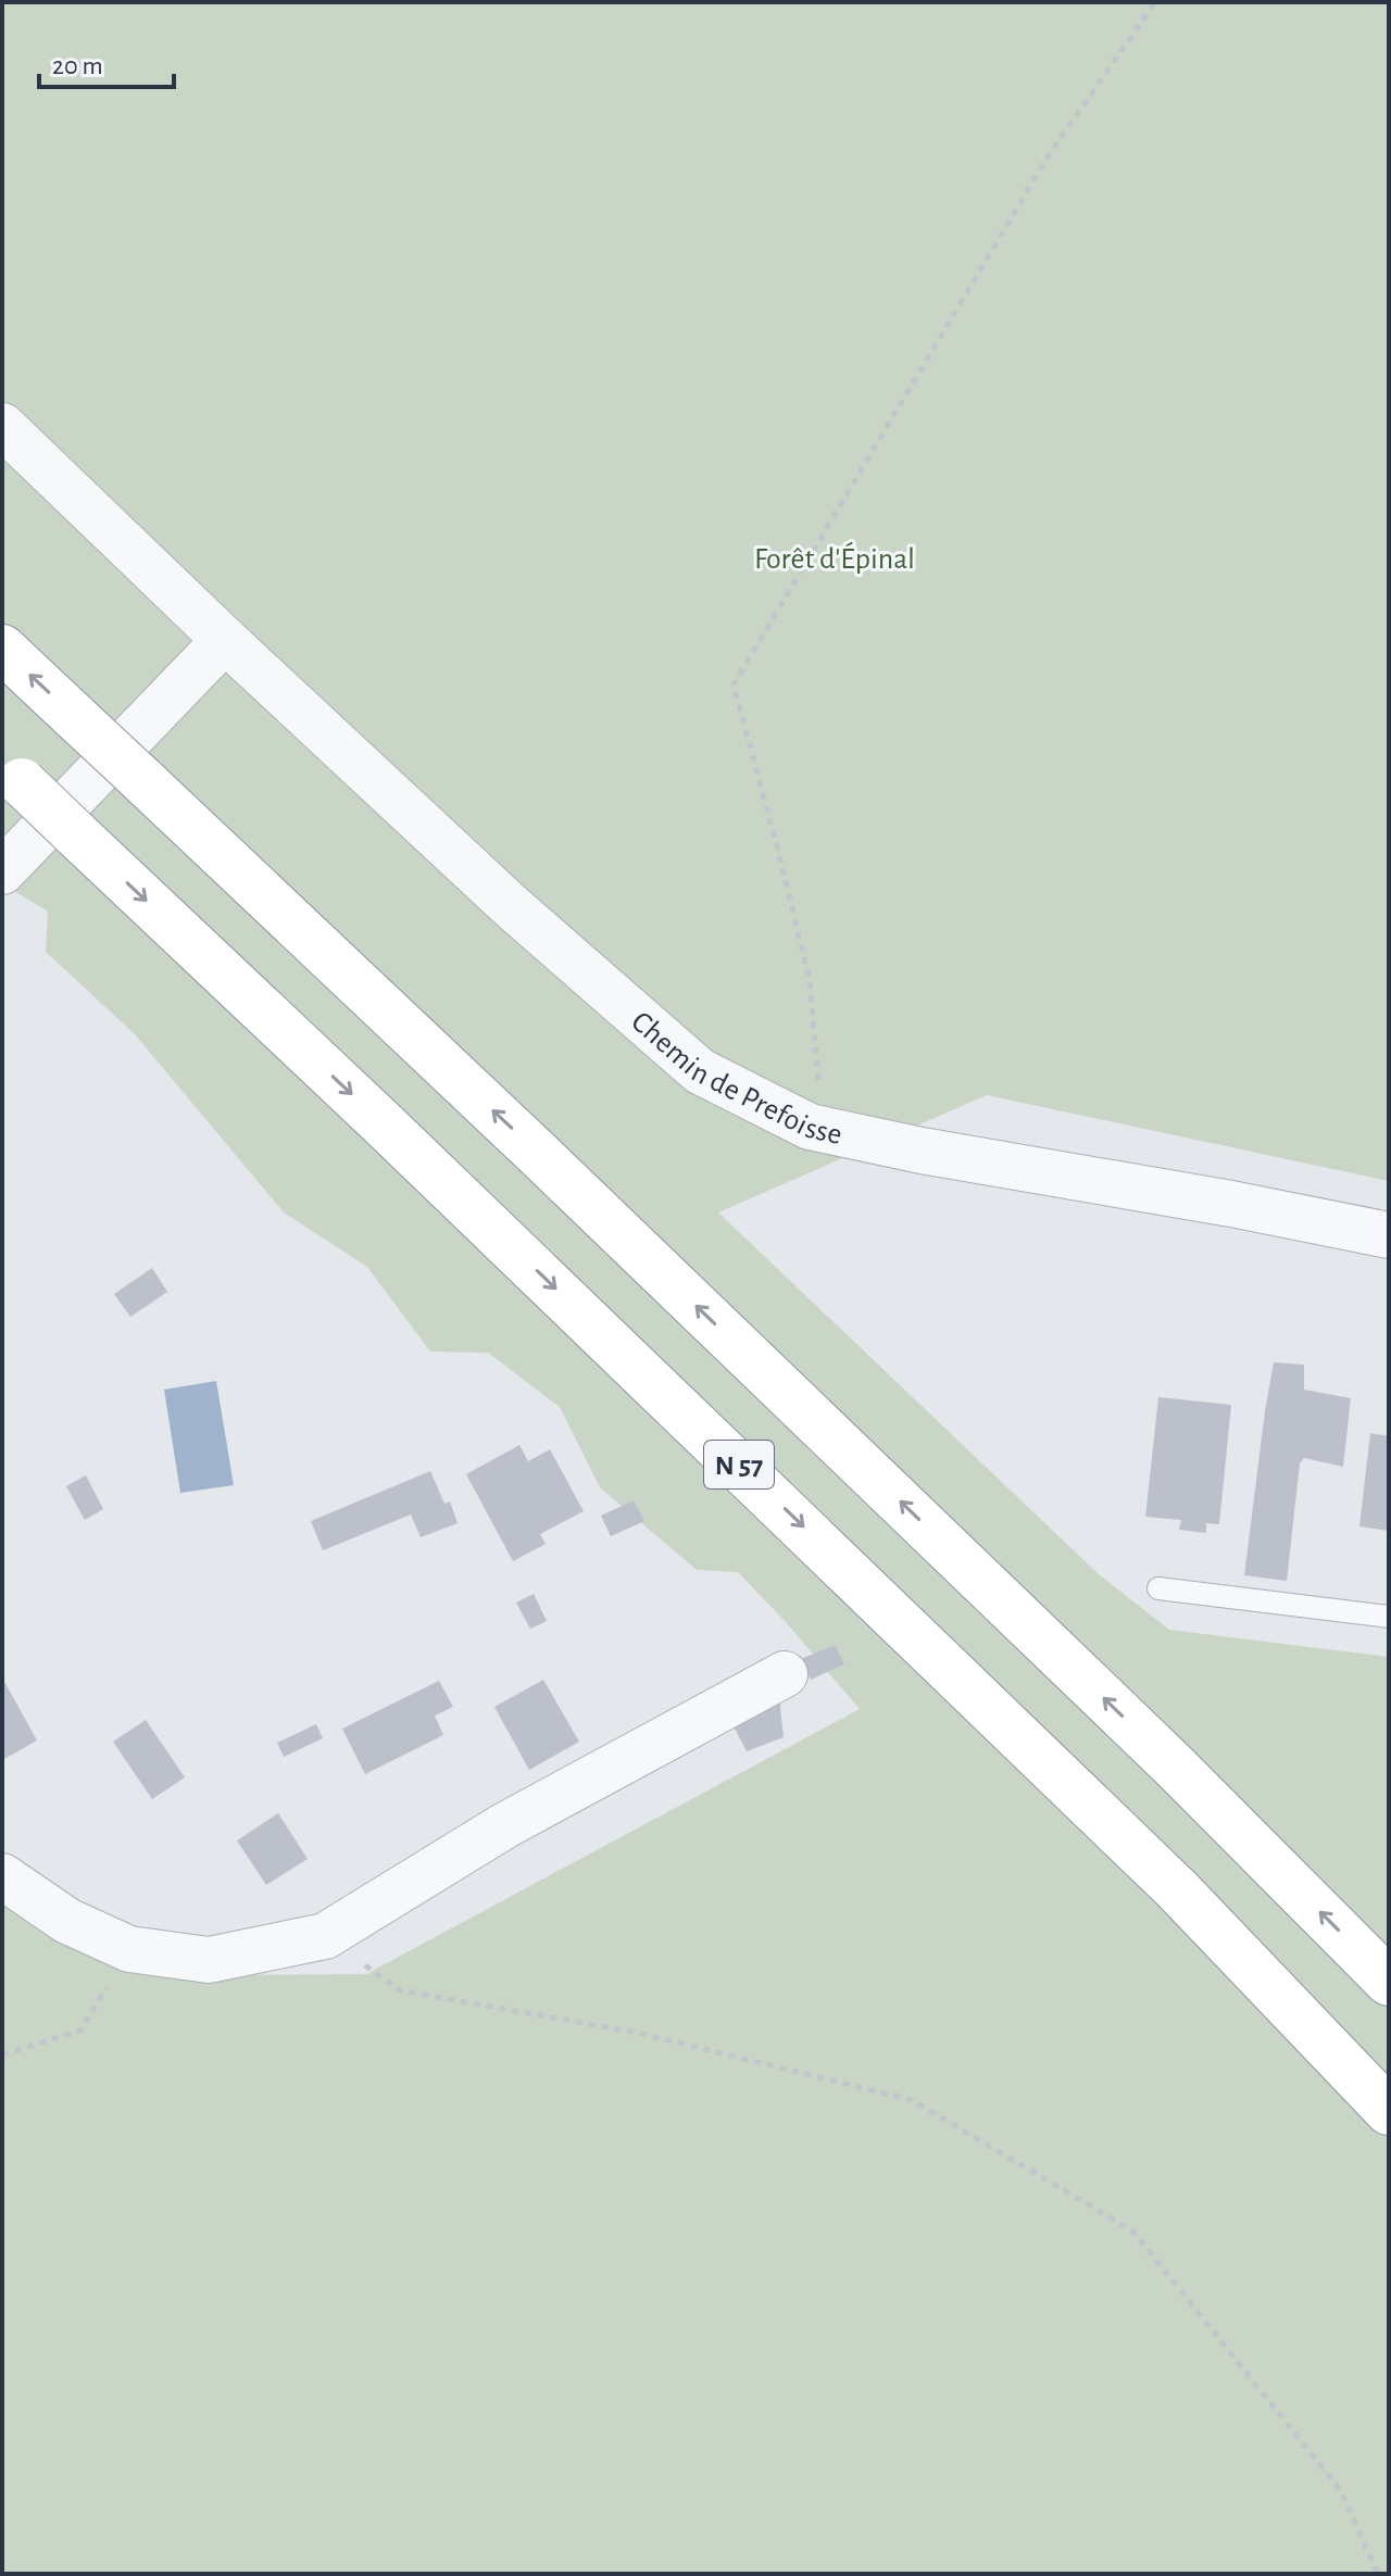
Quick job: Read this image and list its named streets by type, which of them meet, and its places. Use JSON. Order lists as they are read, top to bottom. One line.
{"streets":{"highway":["N 57"],"street":["Chemin de Prefoisse"]},"parks":["Forêt d'Épinal"],"scale_bar":"20 m"}
